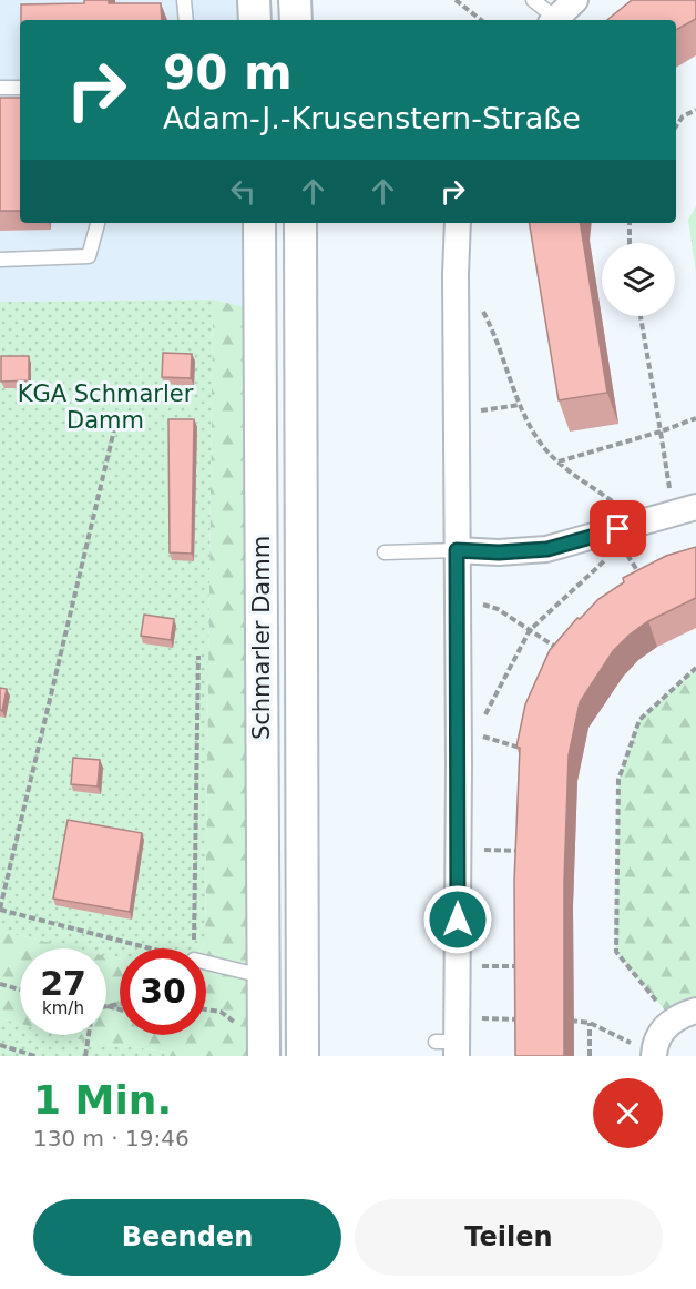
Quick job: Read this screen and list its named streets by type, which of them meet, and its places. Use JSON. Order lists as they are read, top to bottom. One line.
{"streets":{"street":["Schmarler Damm"]},"parks":["KGA Schmarler Damm"],"page":{"turn":["90 m","Adam-J.-Krusenstern-Straße"],"speed":"27 km/h","limit":"30","heading":["1 Min.","130 m · 19:46"],"buttons":["Beenden","Teilen"]}}
